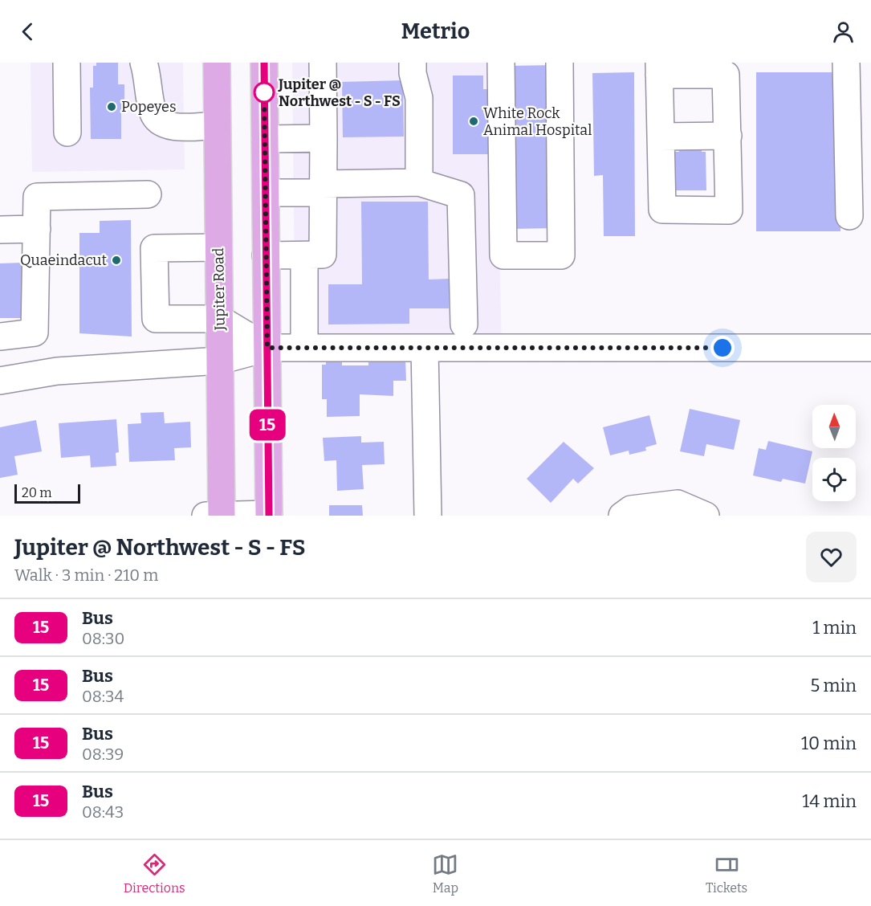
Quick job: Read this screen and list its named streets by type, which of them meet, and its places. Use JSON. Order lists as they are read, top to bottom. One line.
{"streets":{"main road":["Jupiter Road"]},"places":["Jupiter @ Northwest - S - FS","Popeyes","White Rock Animal Hospital","Quaeindacut"],"lines":["bus line 15"],"scale_bar":"20 m","north":"top","page":{"header":"Metrio","on_map":"15","scale":"20 m","heading":["Jupiter @ Northwest - S - FS","Walk · 3 min · 210 m"],"list":[{"mark":"15","name":"Bus","note":"08:30","value":"1 min"},{"mark":"15","name":"Bus","note":"08:34","value":"5 min"},{"mark":"15","name":"Bus","note":"08:39","value":"10 min"},{"mark":"15","name":"Bus","note":"08:43","value":"14 min"}],"tabs":["Directions","Map","Tickets"]}}
